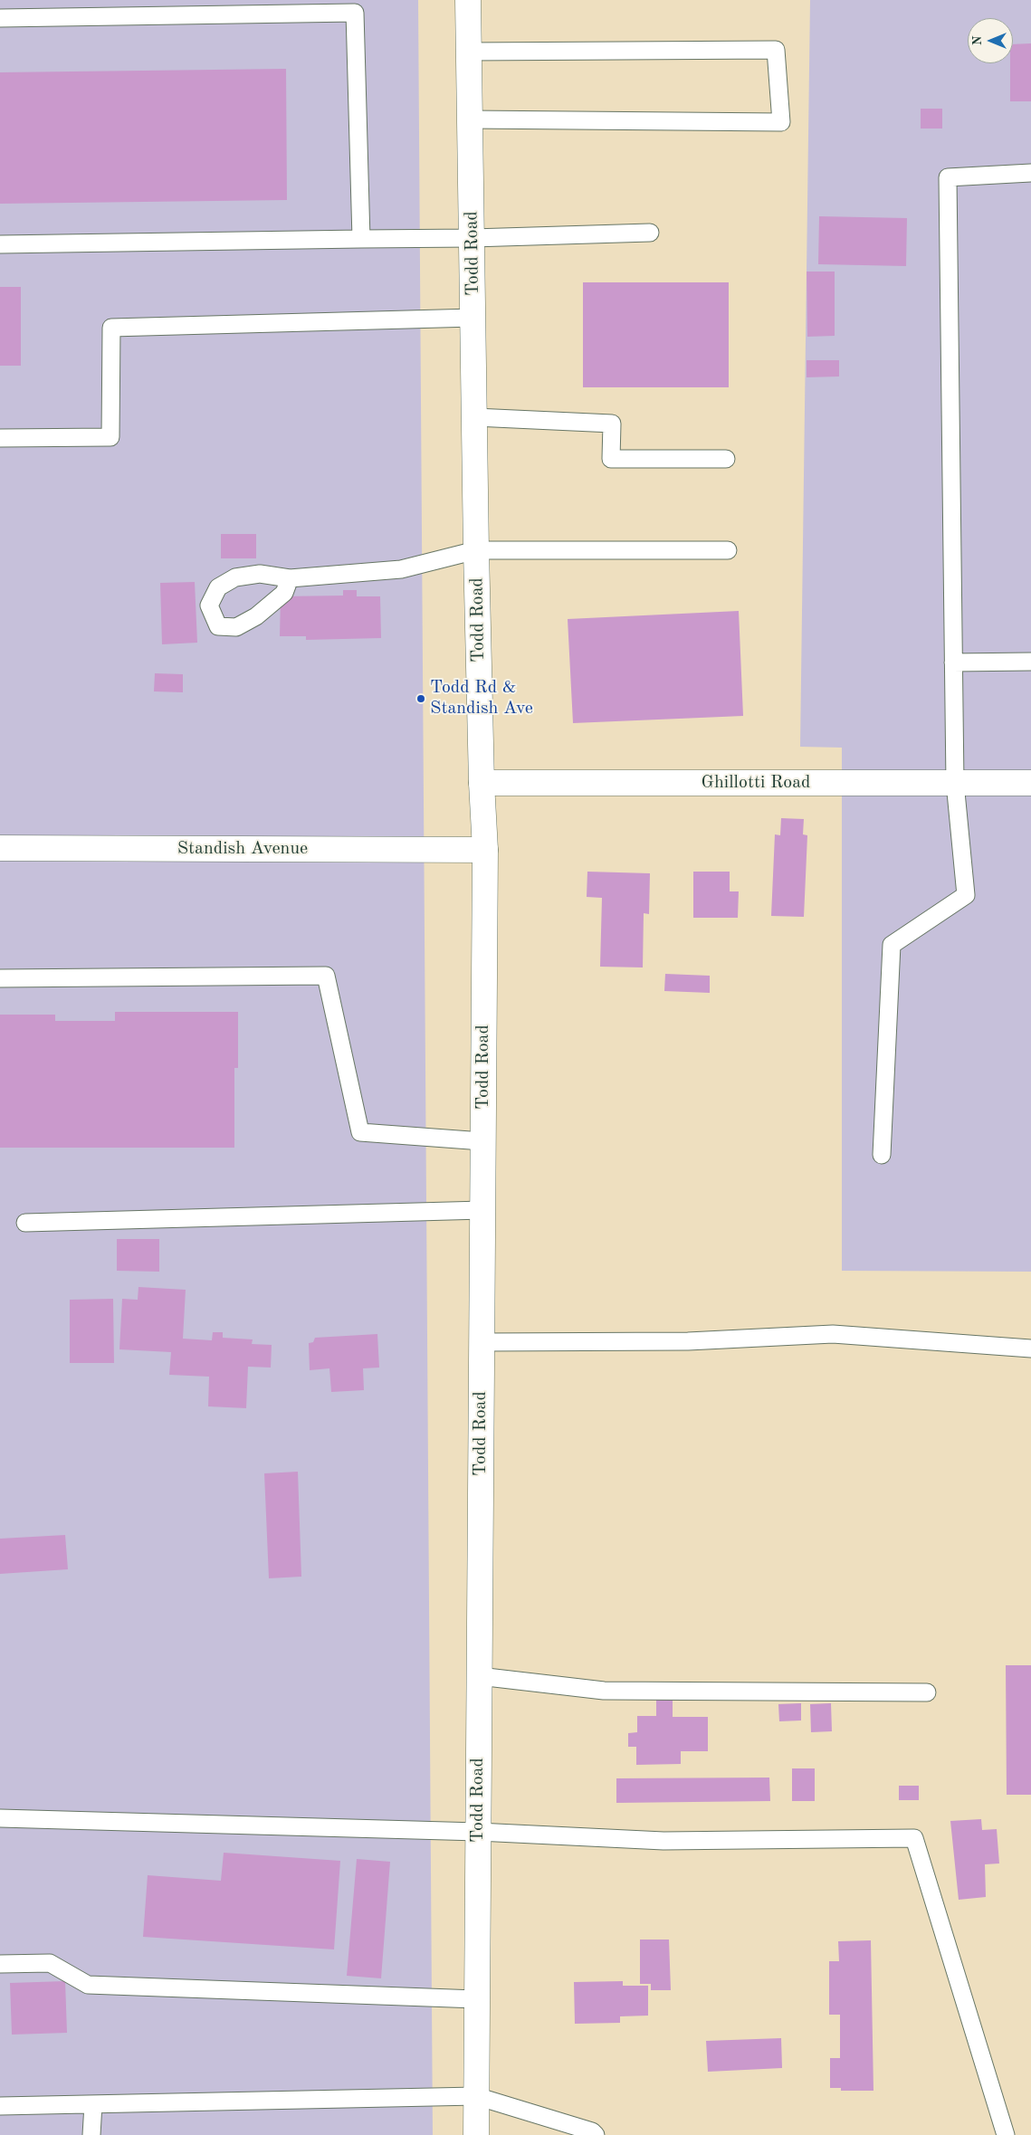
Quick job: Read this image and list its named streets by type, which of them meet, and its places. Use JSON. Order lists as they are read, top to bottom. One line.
{"streets":{"main road":["Todd Road","Ghillotti Road","Standish Avenue"]},"crossings":[["Todd Road","Ghillotti Road"],["Todd Road","Standish Avenue"]],"places":["Todd Rd & Standish Ave"],"north":"left"}
